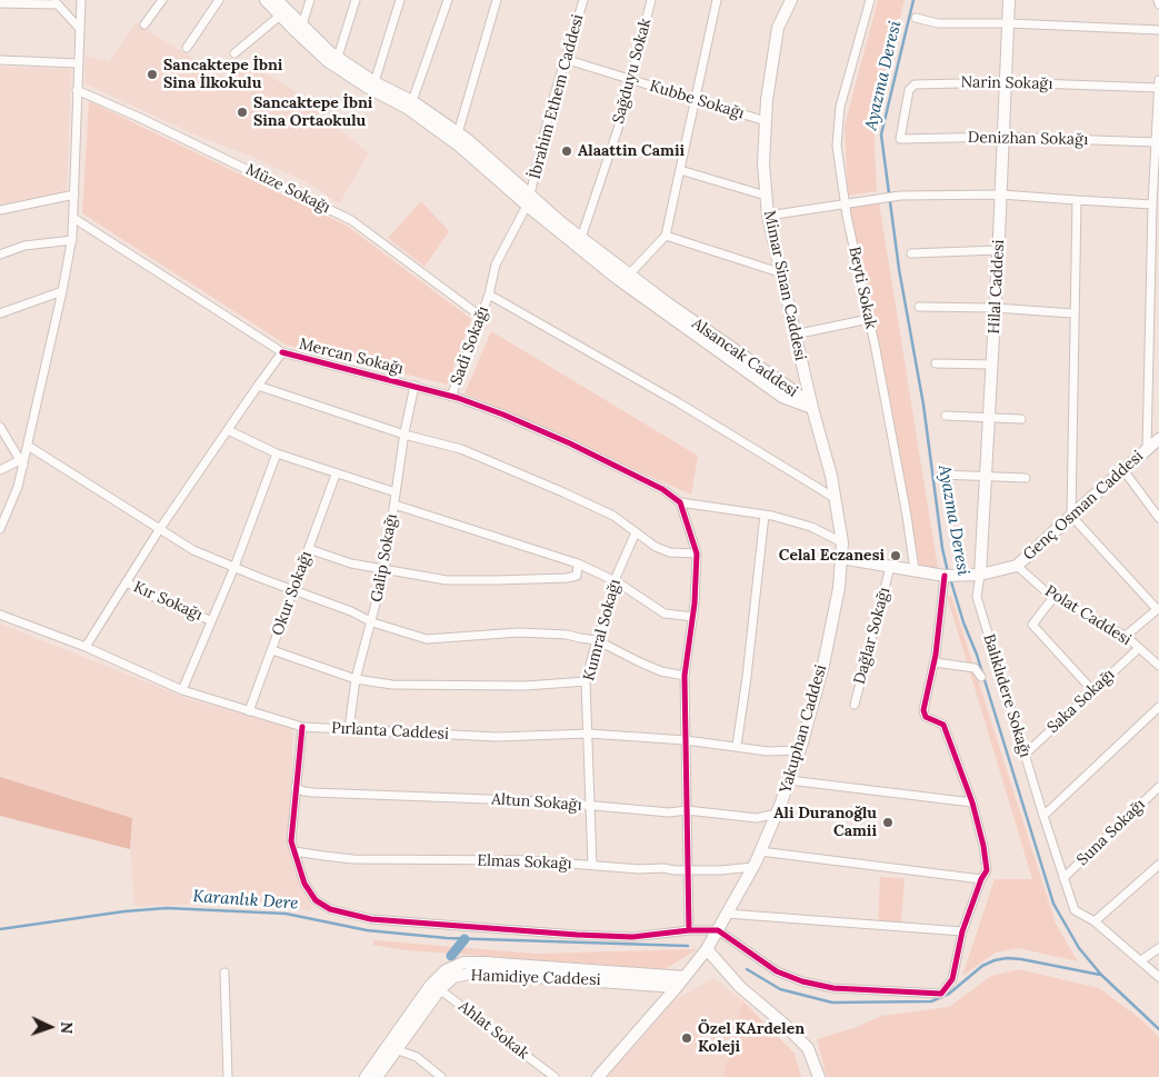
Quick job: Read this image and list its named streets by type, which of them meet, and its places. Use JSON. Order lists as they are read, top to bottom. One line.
{"streets":{"street":["Sağduyu Sokak","Narin Sokağı","İbrahim Ethem Caddesi","Kubbe Sokağı","Denizhan Sokağı","Müze Sokağı","Mimar Sinan Caddesi","Hilal Caddesi","Beyti Sokak","Sadi Sokağı","Mercan Sokağı","Alsancak Caddesi","Genç Osman Caddesi","Galip Sokağı","Okur Sokağı","Kır Sokağı","Polat Caddesi","Kumral Sokağı","Dağlar Sokağı","Balıklıdere Sokağı","Saka Sokağı","Yakuphan Caddesi","Pırlanta Caddesi","Altun Sokağı","Suna Sokağı","Elmas Sokağı","Hamidiye Caddesi","Ahlat Sokak"]},"crossings":[["Sağduyu Sokak","Kubbe Sokağı"],["Sağduyu Sokak","Alsancak Caddesi"],["Narin Sokağı","Denizhan Sokağı"],["Narin Sokağı","Hilal Caddesi"],["İbrahim Ethem Caddesi","Kubbe Sokağı"],["İbrahim Ethem Caddesi","Sadi Sokağı"],["İbrahim Ethem Caddesi","Alsancak Caddesi"],["Kubbe Sokağı","Mimar Sinan Caddesi"],["Denizhan Sokağı","Hilal Caddesi"],["Müze Sokağı","Sadi Sokağı"],["Mimar Sinan Caddesi","Alsancak Caddesi"],["Mimar Sinan Caddesi","Yakuphan Caddesi"],["Hilal Caddesi","Genç Osman Caddesi"],["Hilal Caddesi","Balıklıdere Sokağı"],["Beyti Sokak","Genç Osman Caddesi"],["Sadi Sokağı","Mercan Sokağı"],["Mercan Sokağı","Galip Sokağı"],["Genç Osman Caddesi","Polat Caddesi"],["Genç Osman Caddesi","Dağlar Sokağı"],["Genç Osman Caddesi","Balıklıdere Sokağı"],["Genç Osman Caddesi","Yakuphan Caddesi"],["Galip Sokağı","Pırlanta Caddesi"],["Okur Sokağı","Pırlanta Caddesi"],["Polat Caddesi","Saka Sokağı"],["Kumral Sokağı","Pırlanta Caddesi"],["Kumral Sokağı","Altun Sokağı"],["Kumral Sokağı","Elmas Sokağı"],["Balıklıdere Sokağı","Saka Sokağı"],["Balıklıdere Sokağı","Suna Sokağı"],["Yakuphan Caddesi","Pırlanta Caddesi"],["Yakuphan Caddesi","Altun Sokağı"],["Yakuphan Caddesi","Elmas Sokağı"],["Yakuphan Caddesi","Hamidiye Caddesi"],["Hamidiye Caddesi","Ahlat Sokak"]],"water":["Ayazma Deresi","Karanlık Dere"],"places":["Sancaktepe İbni Sina İlkokulu","Sancaktepe İbni Sina Ortaokulu","Alaattin Camii","Celal Eczanesi","Ali Duranoğlu Camii","Özel KArdelen Koleji"],"north":"right"}
